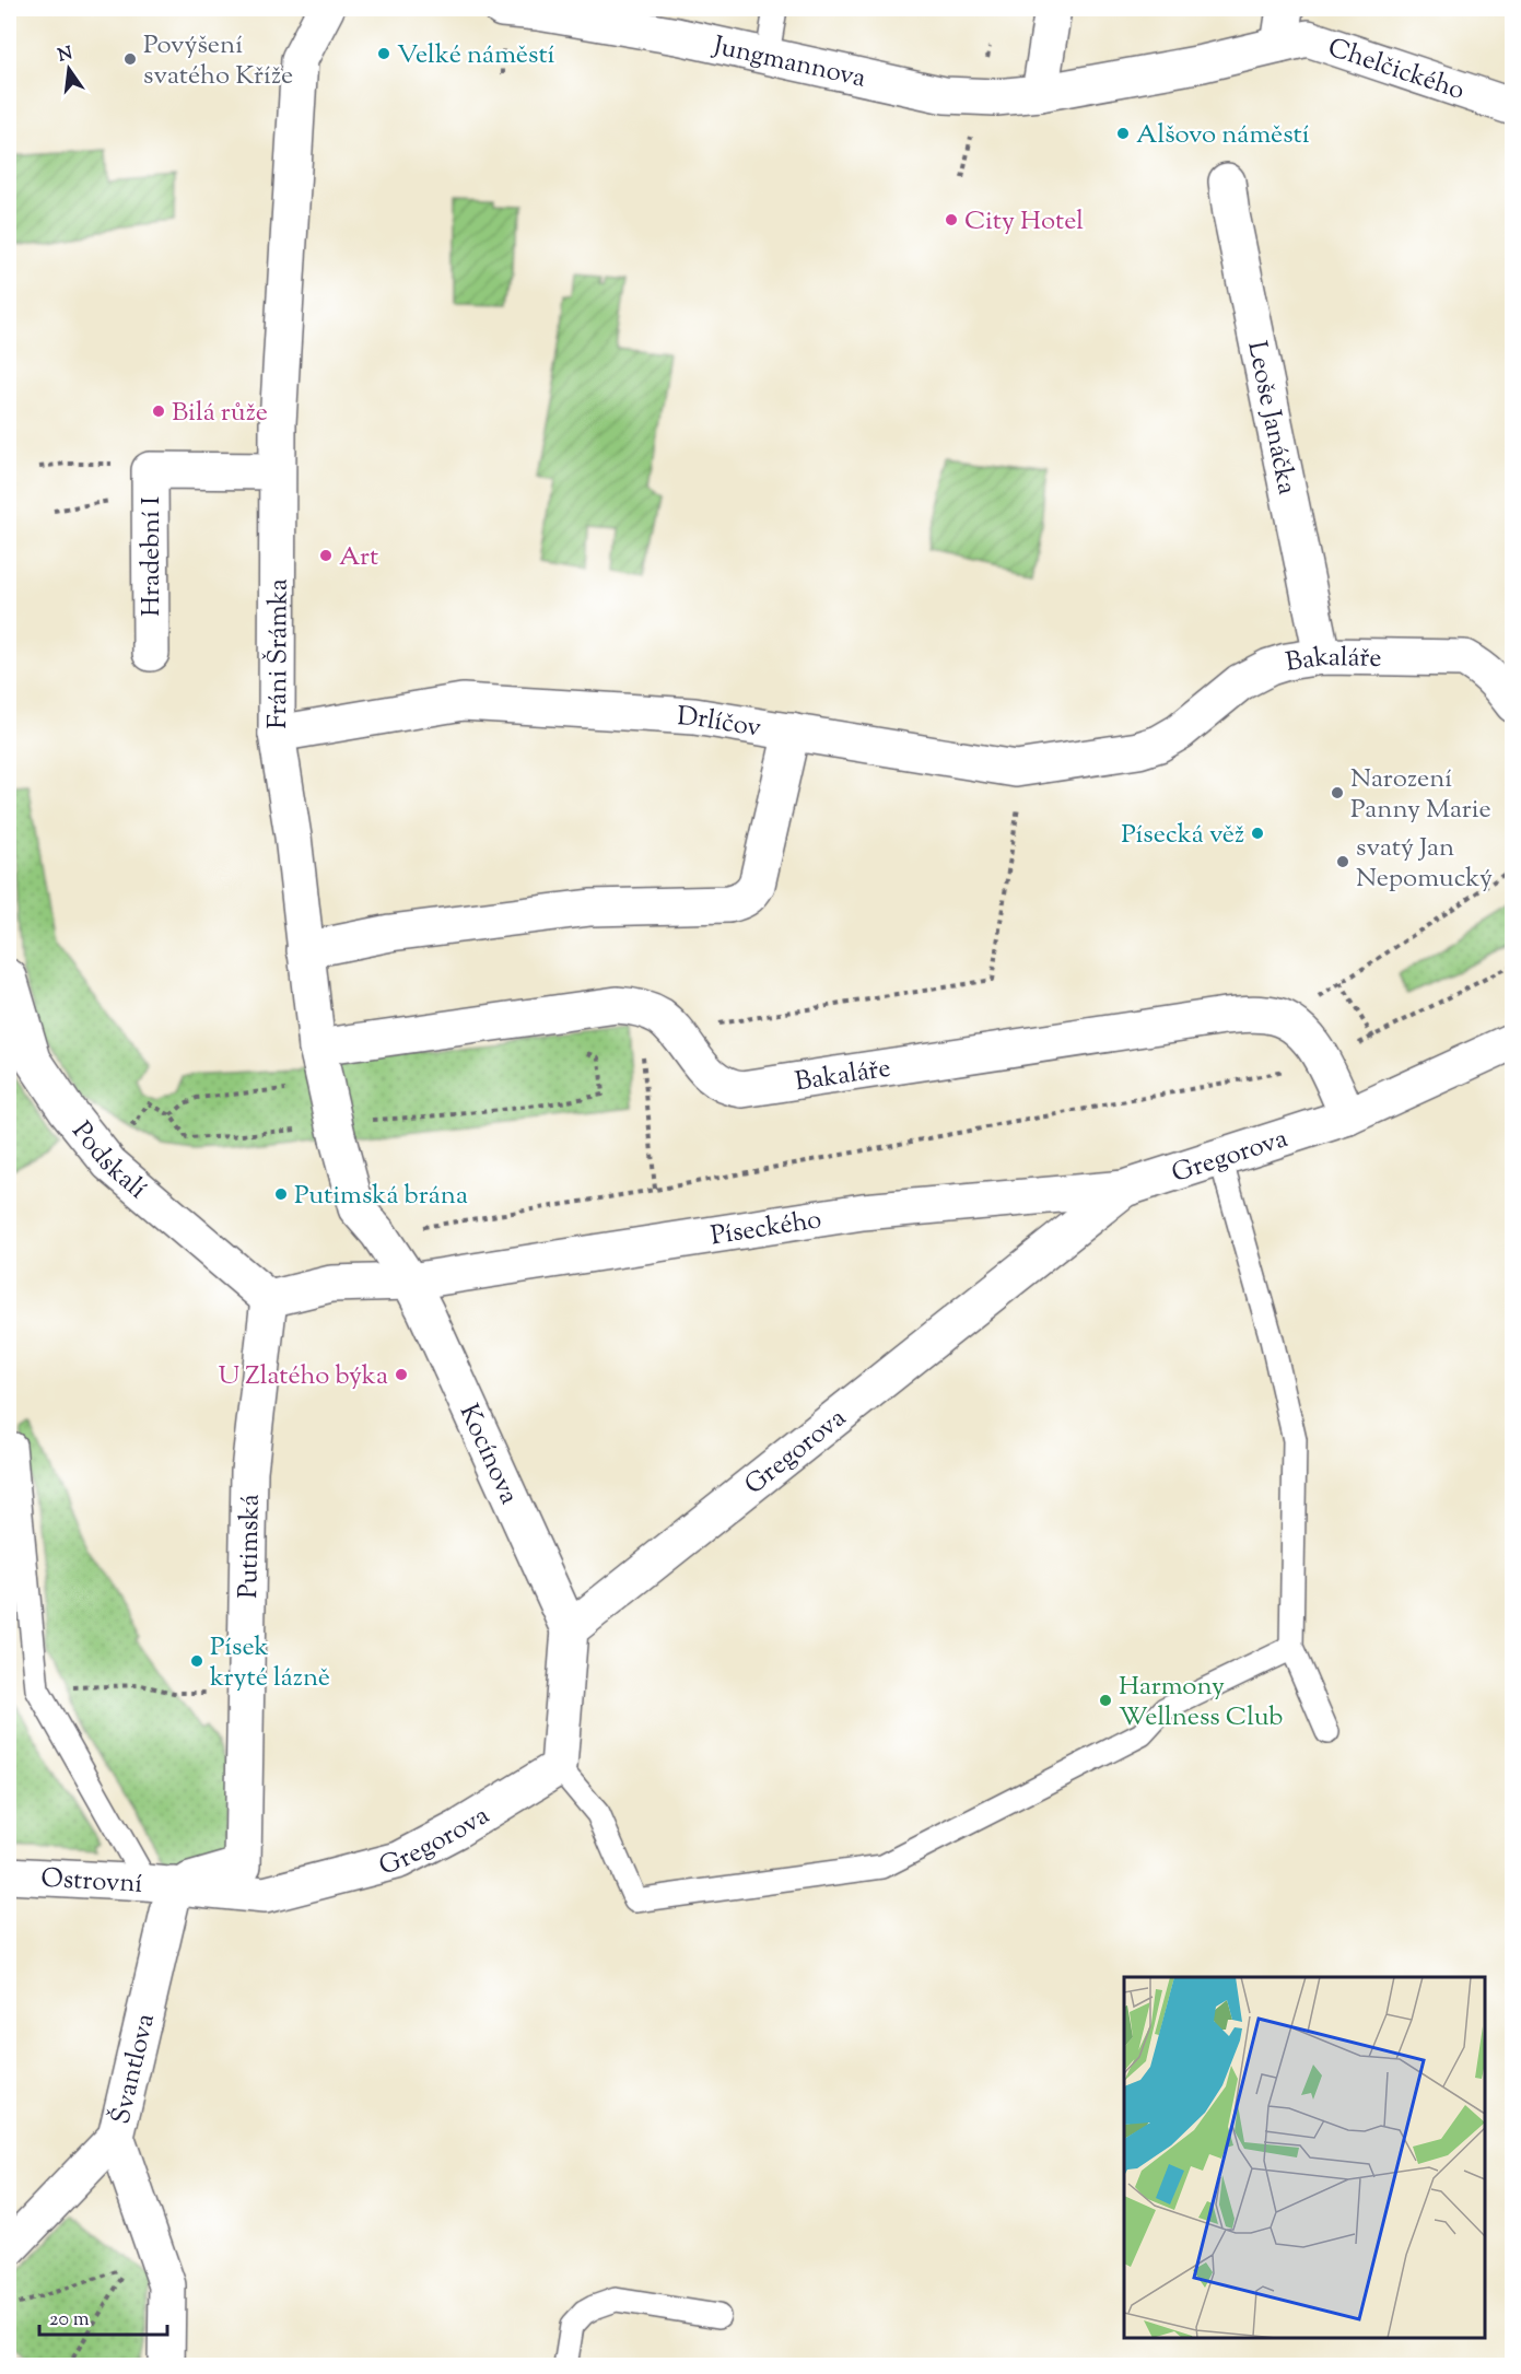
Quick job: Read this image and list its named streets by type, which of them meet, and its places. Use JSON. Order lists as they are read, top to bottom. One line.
{"streets":{"street":["Jungmannova","Chelčického","Leoše Janáčka","Hradební I","Fráni Šrámka","Bakaláře","Drlíčov","Gregorova","Podskalí","Píseckého","Kocínova","Putimská","Ostrovní","Švantlova"]},"crossings":[["Leoše Janáčka","Bakaláře"],["Hradební I","Fráni Šrámka"],["Fráni Šrámka","Bakaláře"],["Fráni Šrámka","Drlíčov"],["Fráni Šrámka","Píseckého"],["Fráni Šrámka","Kocínova"],["Bakaláře","Drlíčov"],["Gregorova","Píseckého"],["Gregorova","Kocínova"],["Gregorova","Putimská"],["Gregorova","Ostrovní"],["Gregorova","Švantlova"],["Podskalí","Putimská"],["Píseckého","Kocínova"],["Putimská","Ostrovní"],["Putimská","Švantlova"],["Ostrovní","Švantlova"]],"places":["Velké náměstí","Povýšení svatého Kříže","Alšovo náměstí","City Hotel","Bilá růže","Art","Narození Panny Marie","Písecká věž","svatý Jan Nepomucký","Putimská brána","U Zlatého býka","Písek kryté lázně","Harmony Wellness Club"],"scale_bar":"20 m","north":"top"}
